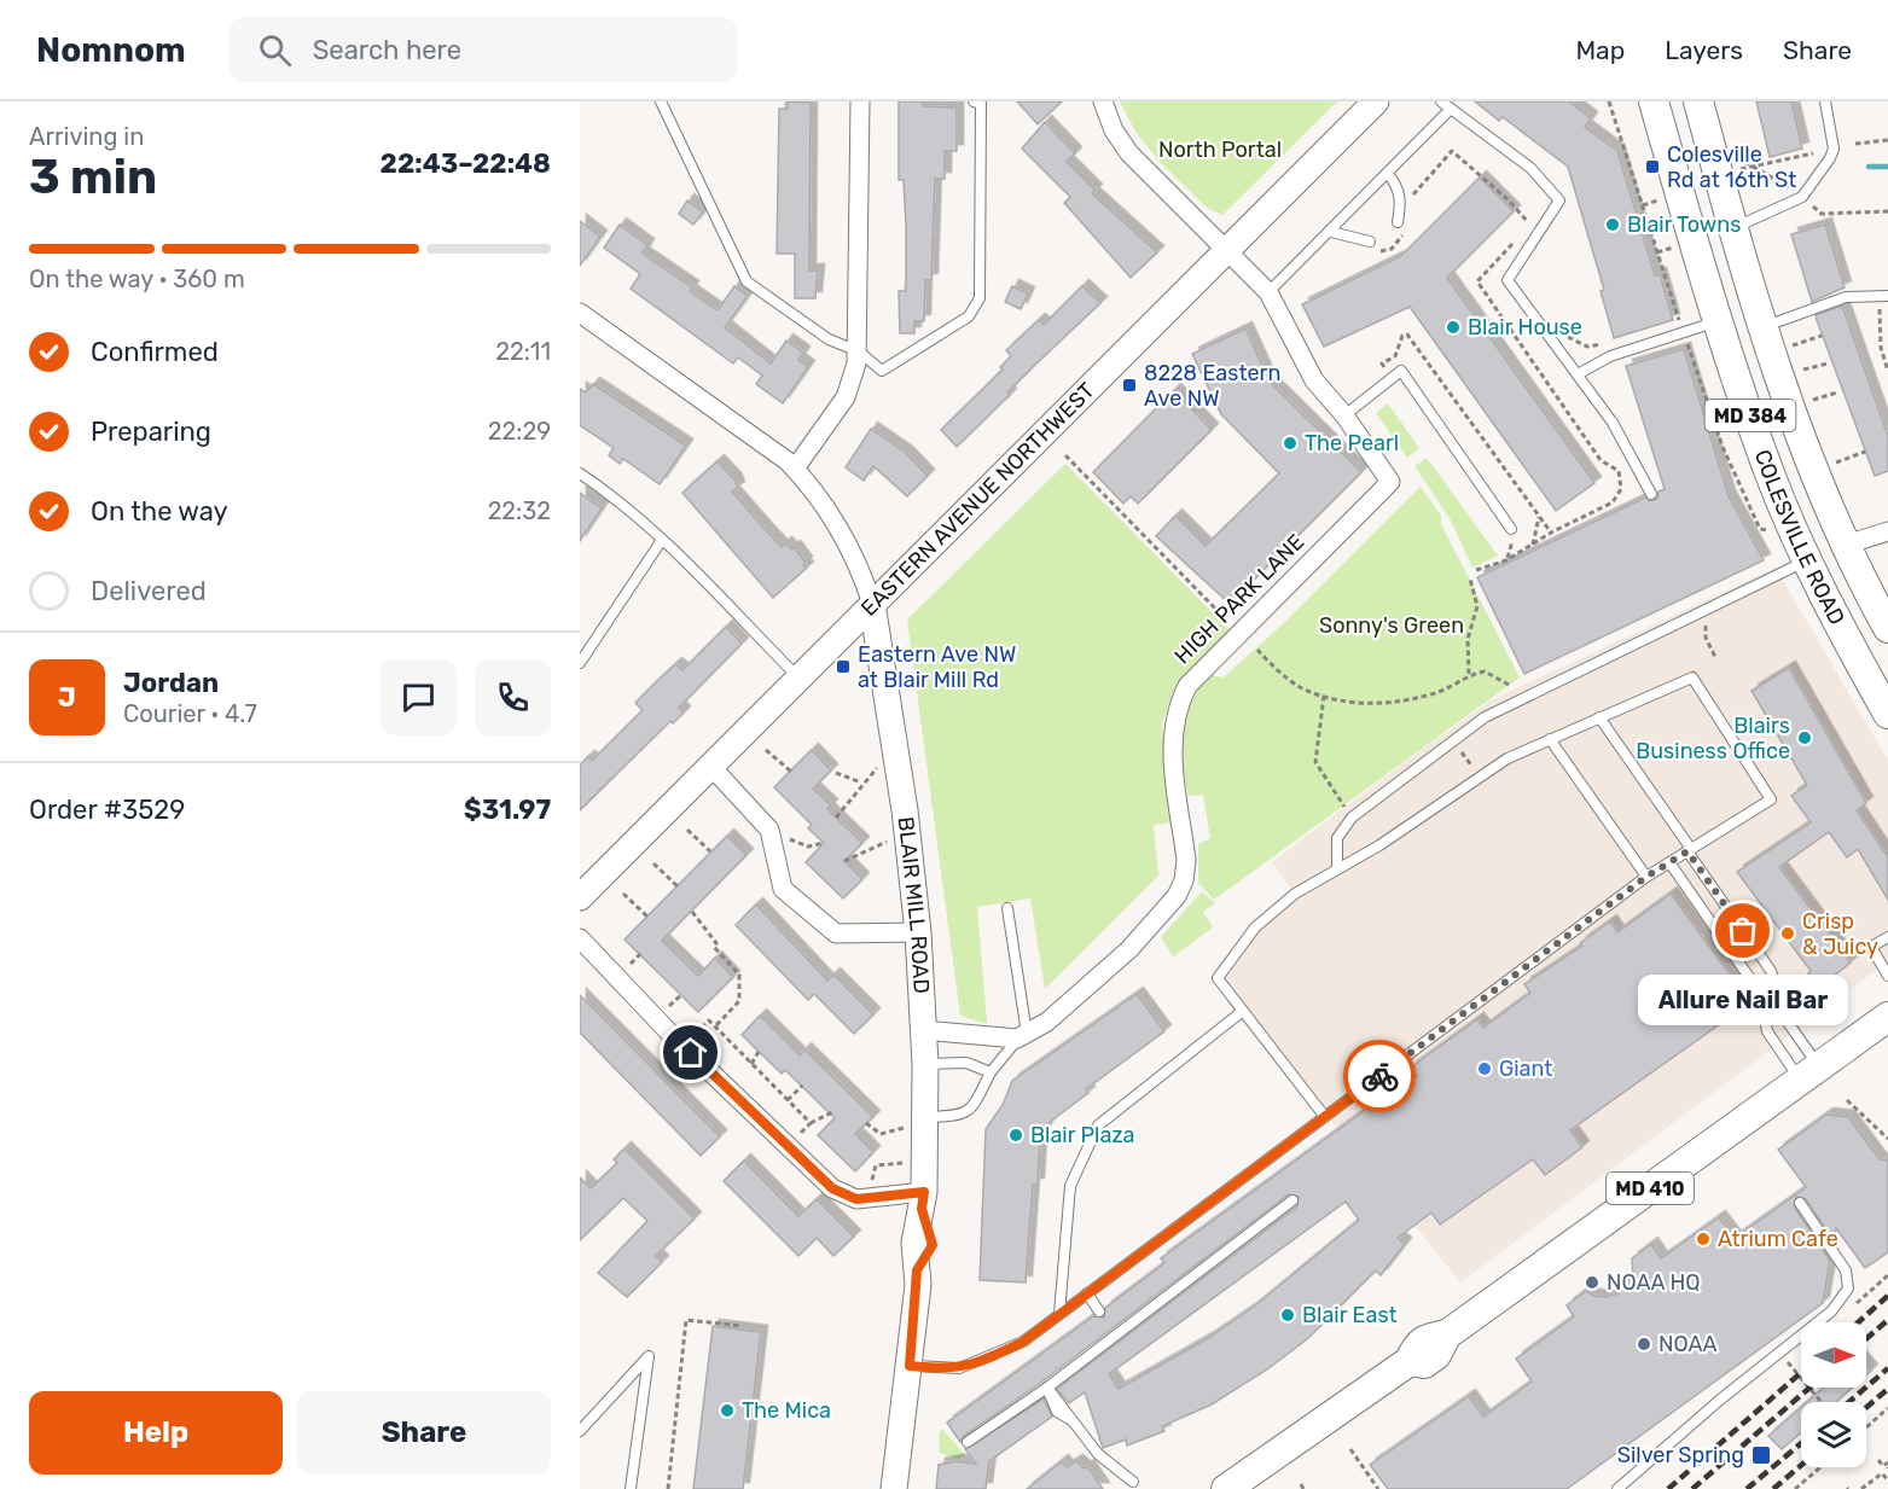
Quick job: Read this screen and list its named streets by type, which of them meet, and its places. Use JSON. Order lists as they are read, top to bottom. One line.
{"streets":{"main road":["MD 384","COLESVILLE ROAD","MD 410"],"street":["EASTERN AVENUE NORTHWEST","HIGH PARK LANE","BLAIR MILL ROAD"]},"crossings":[["EASTERN AVENUE NORTHWEST","BLAIR MILL ROAD"]],"parks":["North Portal","Sonny's Green"],"places":{"transit":["Colesville Rd at 16th St","8228 Eastern Ave NW","Eastern Ave NW at Blair Mill Rd","Silver Spring"],"other":["Blair Towns","Blair House","The Pearl","Blairs Business Office","Allure Nail Bar","Crisp & Juicy","Giant","Blair Plaza","Atrium Cafe","NOAA HQ","Blair East","NOAA","The Mica"]},"north":"right","page":{"header":"Nomnom","search":"Search here","nav":["Map","Layers","Share"],"heading":["3 min","Arriving in","22:43–22:48"],"panel":["Jordan","Courier · 4.7","Order #3529","$31.97"],"bar":"On the way · 360 m","list":[["Confirmed","22:11"],["Preparing","22:29"],["On the way","22:32"],"Delivered"],"round":"J","bubble":"Allure Nail Bar","buttons":["Help","Share"]}}
